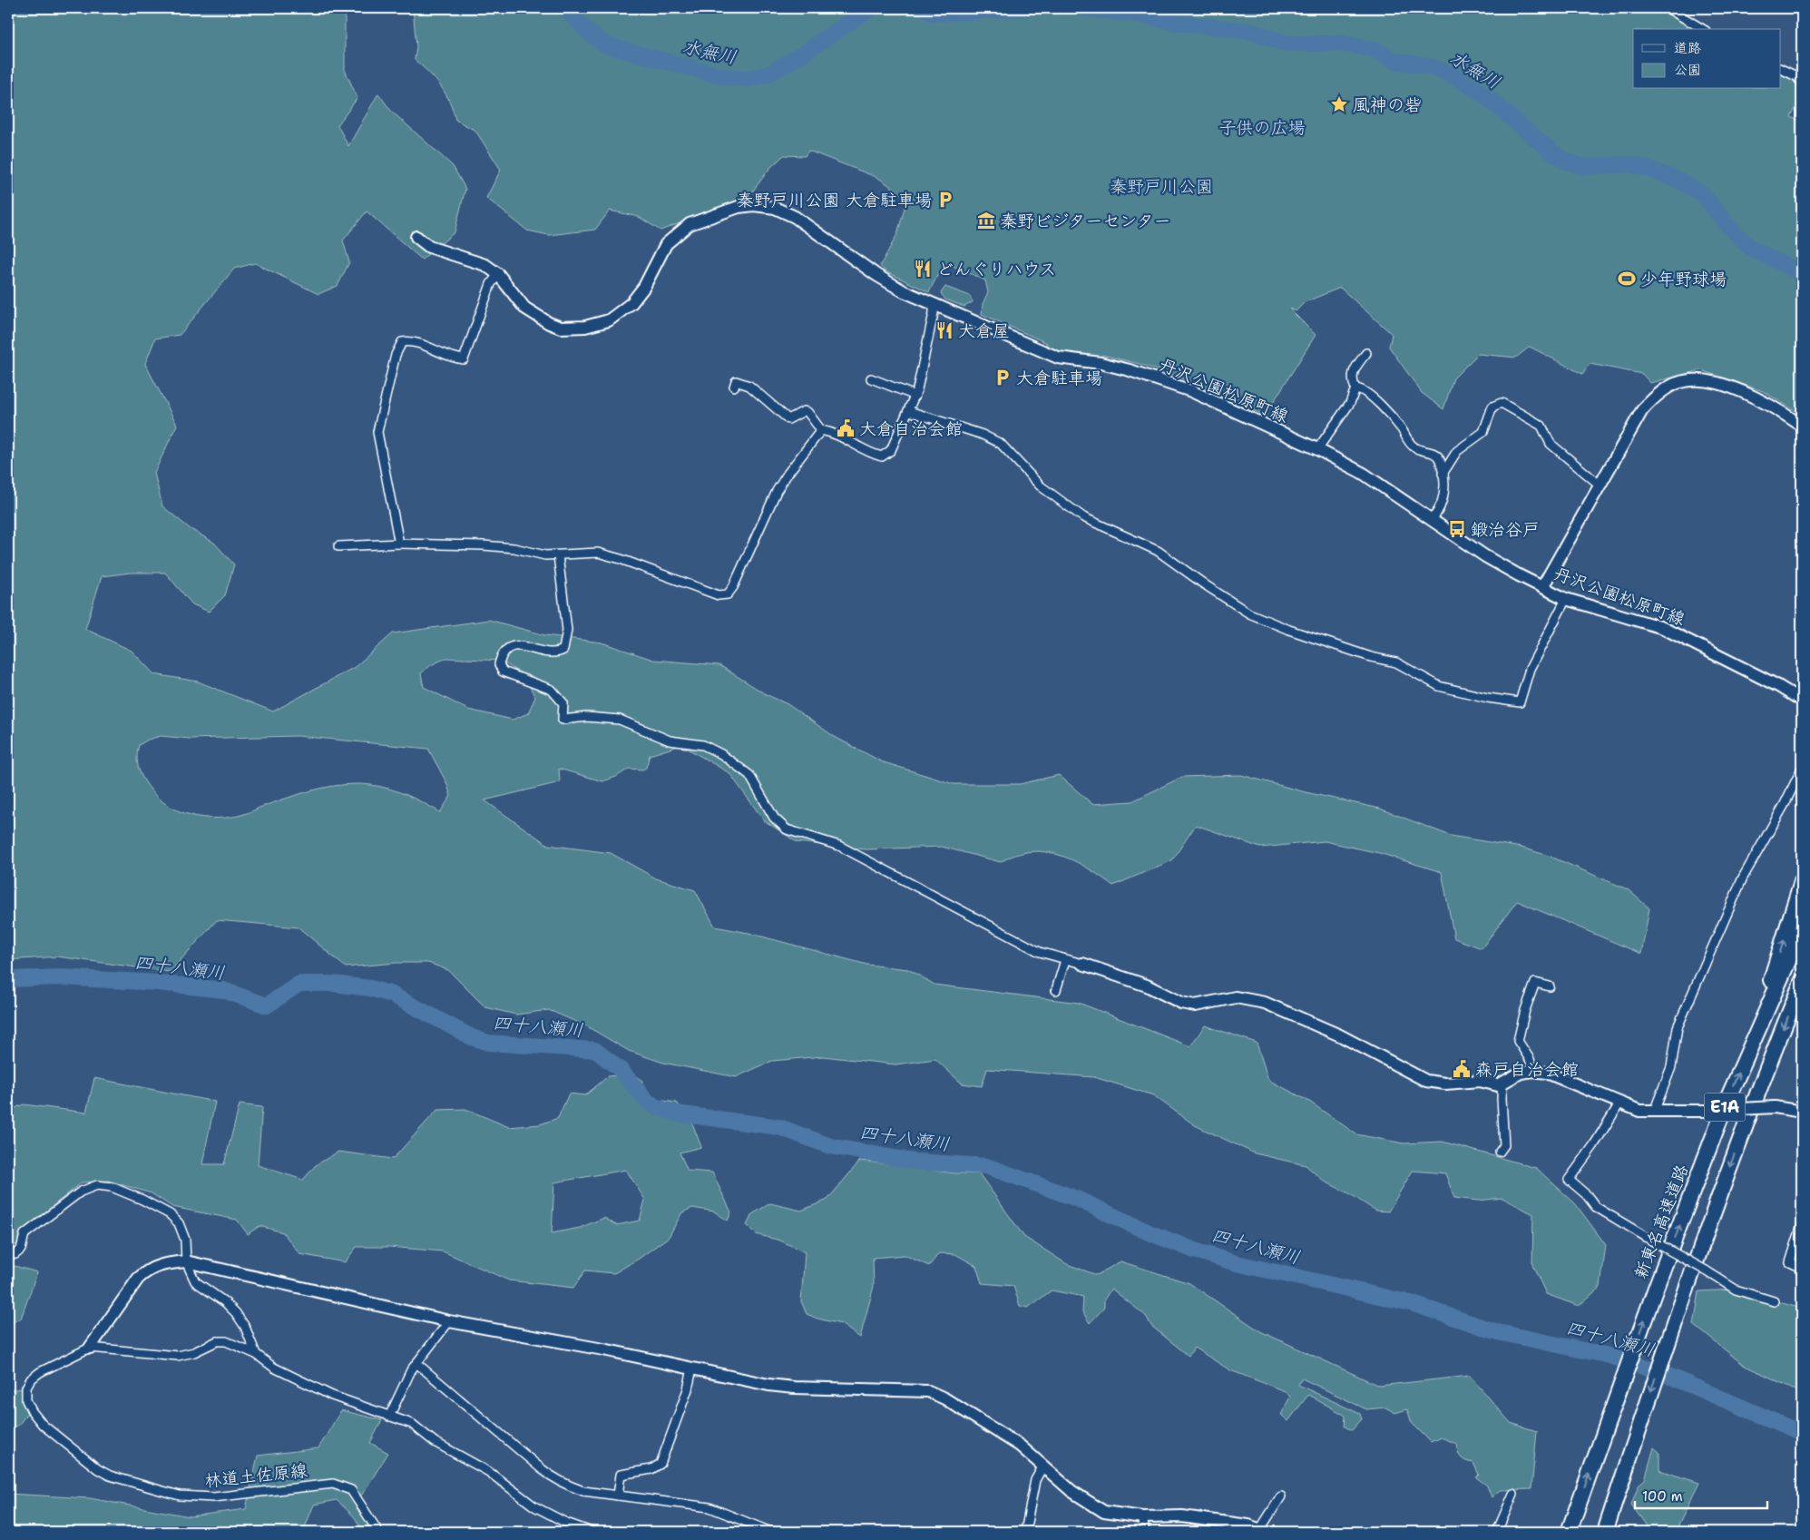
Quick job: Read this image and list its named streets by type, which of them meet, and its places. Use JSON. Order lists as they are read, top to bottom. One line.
{"streets":{"highway":["E1A","新東名高速道路"],"street":["丹沢公園松原町線","林道土佐原線"]},"water":["水無川","四十八瀬川"],"parks":["子供の広場","秦野戸川公園"],"places":{"place":["風神の砦"],"parking":["秦野戸川公園 大倉駐車場","大倉駐車場"],"museum":["秦野ビジターセンター"],"restaurant":["どんぐりハウス","大倉屋"],"sports":["少年野球場"],"public building":["大倉自治会館","森戸自治会館"],"bus stop":["鍛治谷戸"]},"legend":["道路","公園"],"scale_bar":"100 m"}
